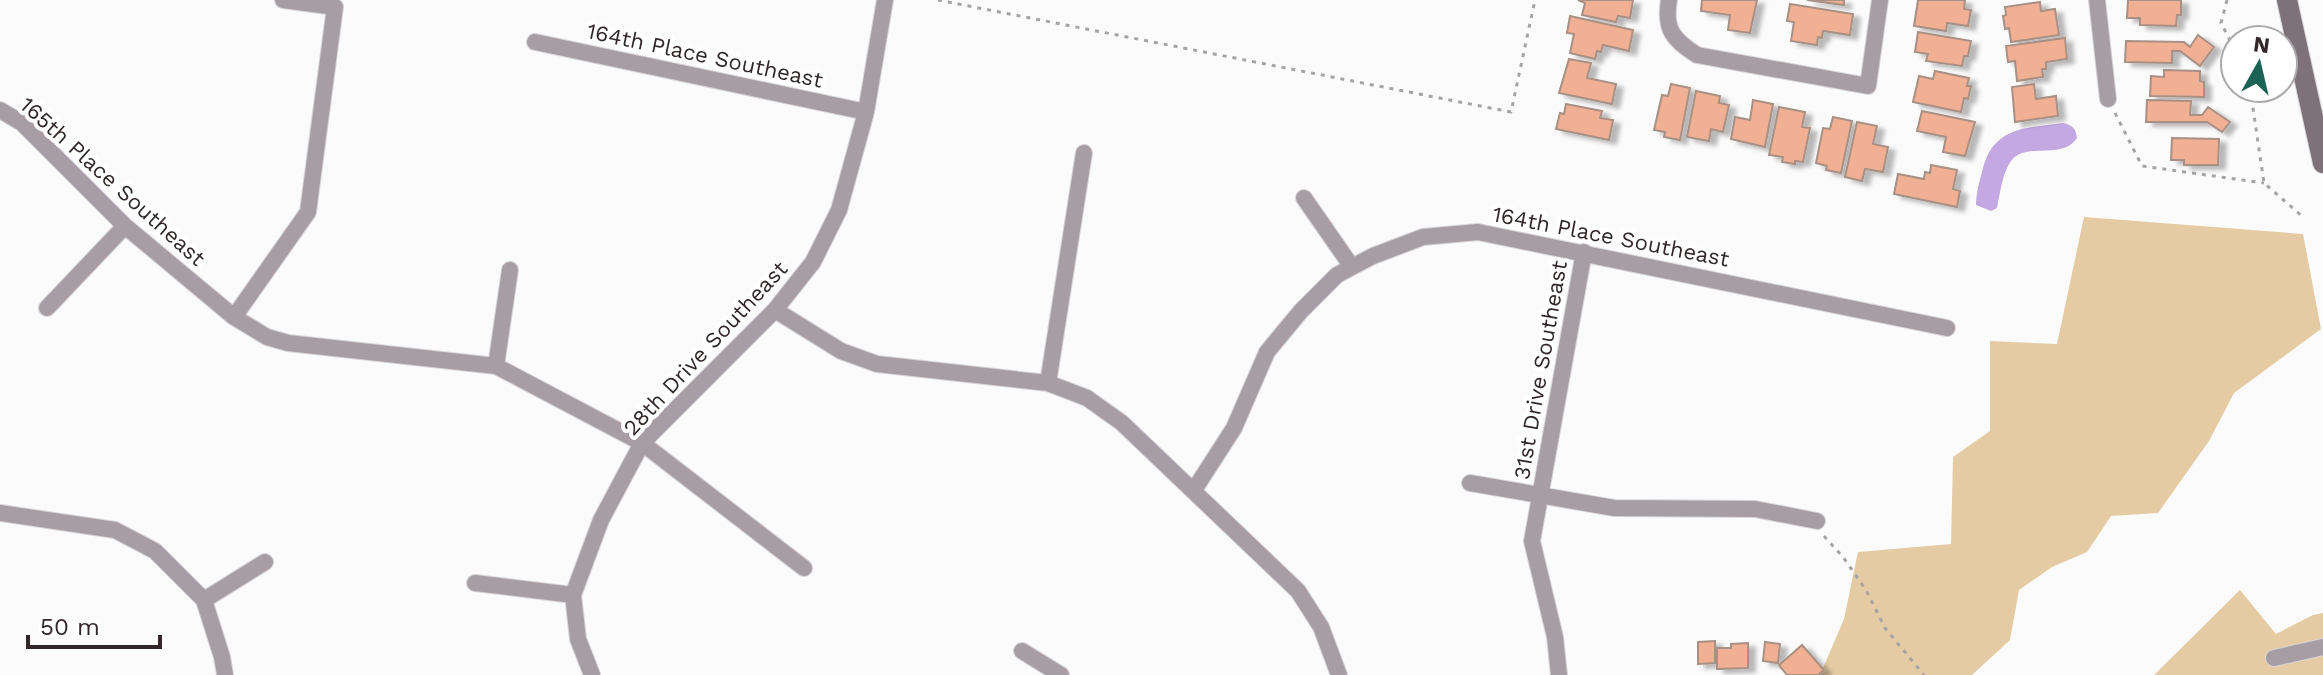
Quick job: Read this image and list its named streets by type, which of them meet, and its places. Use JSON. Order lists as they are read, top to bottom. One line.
{"streets":{"street":["164th Place Southeast","165th Place Southeast","28th Drive Southeast","31st Drive Southeast"]},"crossings":[["164th Place Southeast","28th Drive Southeast"],["164th Place Southeast","31st Drive Southeast"]],"scale_bar":"50 m","north":"top"}
